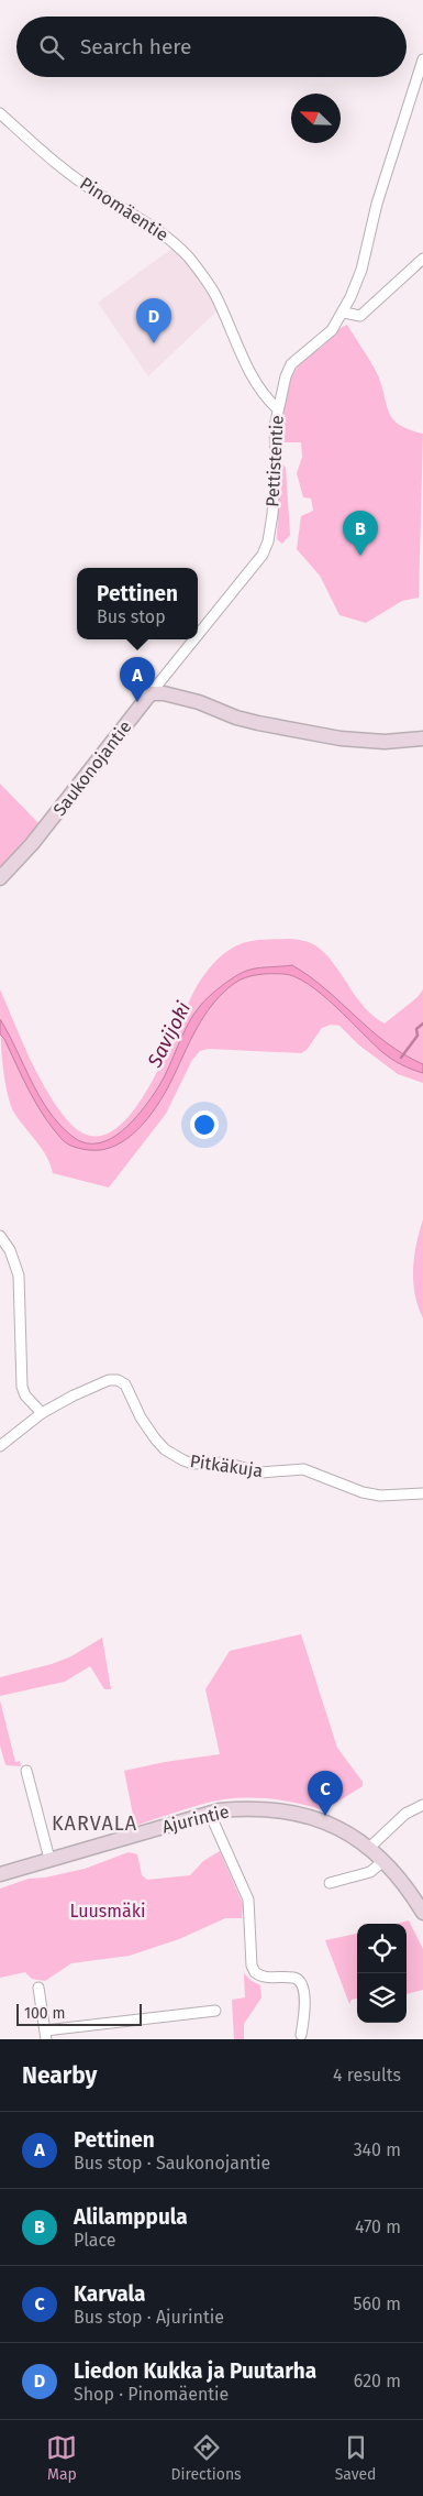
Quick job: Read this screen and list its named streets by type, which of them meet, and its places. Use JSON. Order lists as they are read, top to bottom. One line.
{"streets":{"street":["Pinomäentie","Pettistentie","Saukonojantie","Pitkäkuja","Ajurintie"]},"crossings":[["Pinomäentie","Pettistentie"],["Pettistentie","Saukonojantie"]],"districts":["KARVALA"],"water":["Savijoki"],"parks":["Luusmäki"],"scale_bar":"100 m","north":"top left","page":{"search":"Search here","pins":["D","B","A","C"],"popup":["Pettinen","Bus stop"],"scale":"100 m","heading":["Nearby","4 results"],"list":[{"mark":"A","name":"Pettinen","note":"Bus stop · Saukonojantie","value":"340 m"},{"mark":"B","name":"Alilamppula","note":"Place","value":"470 m"},{"mark":"C","name":"Karvala","note":"Bus stop · Ajurintie","value":"560 m"},{"mark":"D","name":"Liedon Kukka ja Puutarha","note":"Shop · Pinomäentie","value":"620 m"}],"nav":["Map","Directions","Saved"]}}
